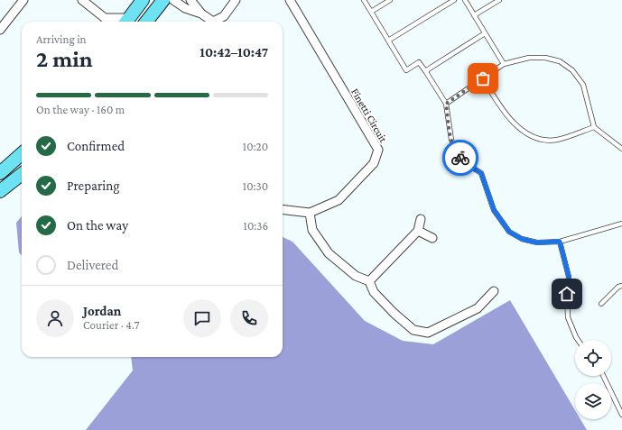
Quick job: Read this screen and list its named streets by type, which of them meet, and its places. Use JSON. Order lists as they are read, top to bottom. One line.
{"streets":{"street":["Finetti Circuit"]},"page":{"heading":["2 min","Arriving in","10:42–10:47"],"panel":["Jordan","Courier · 4.7"],"bar":"On the way · 160 m","list":[["Confirmed","10:20"],["Preparing","10:30"],["On the way","10:36"],"Delivered"]}}
